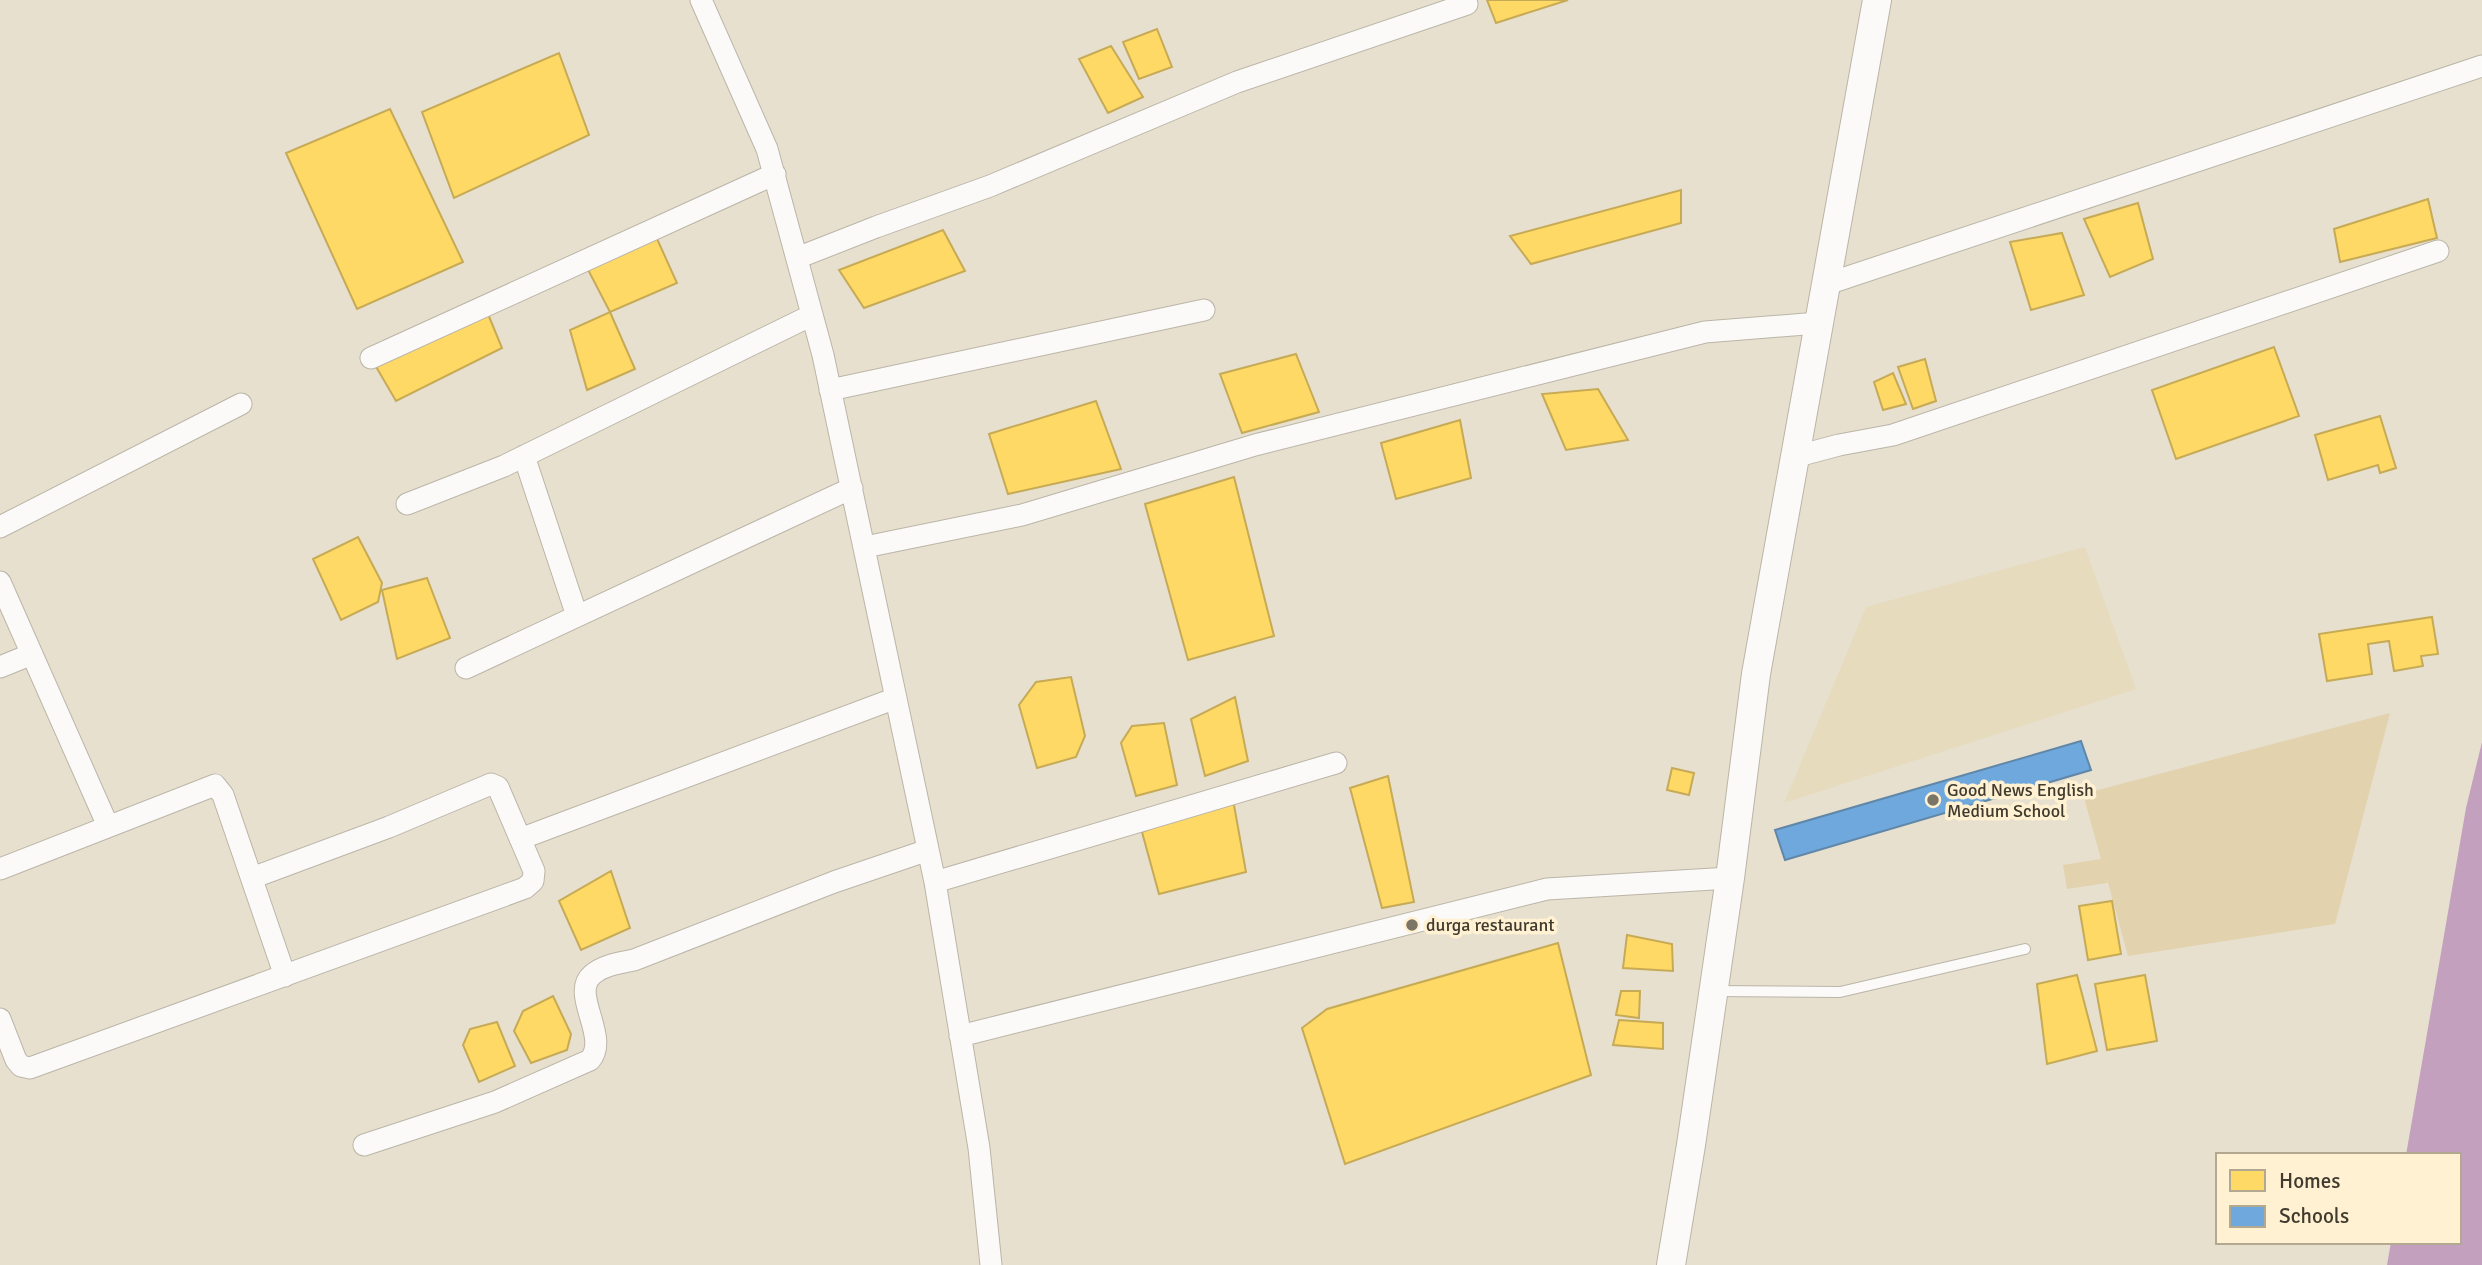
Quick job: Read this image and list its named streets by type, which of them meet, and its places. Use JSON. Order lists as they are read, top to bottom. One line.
{"places":["Good News English Medium School","durga restaurant"],"legend":["Homes","Schools"]}
